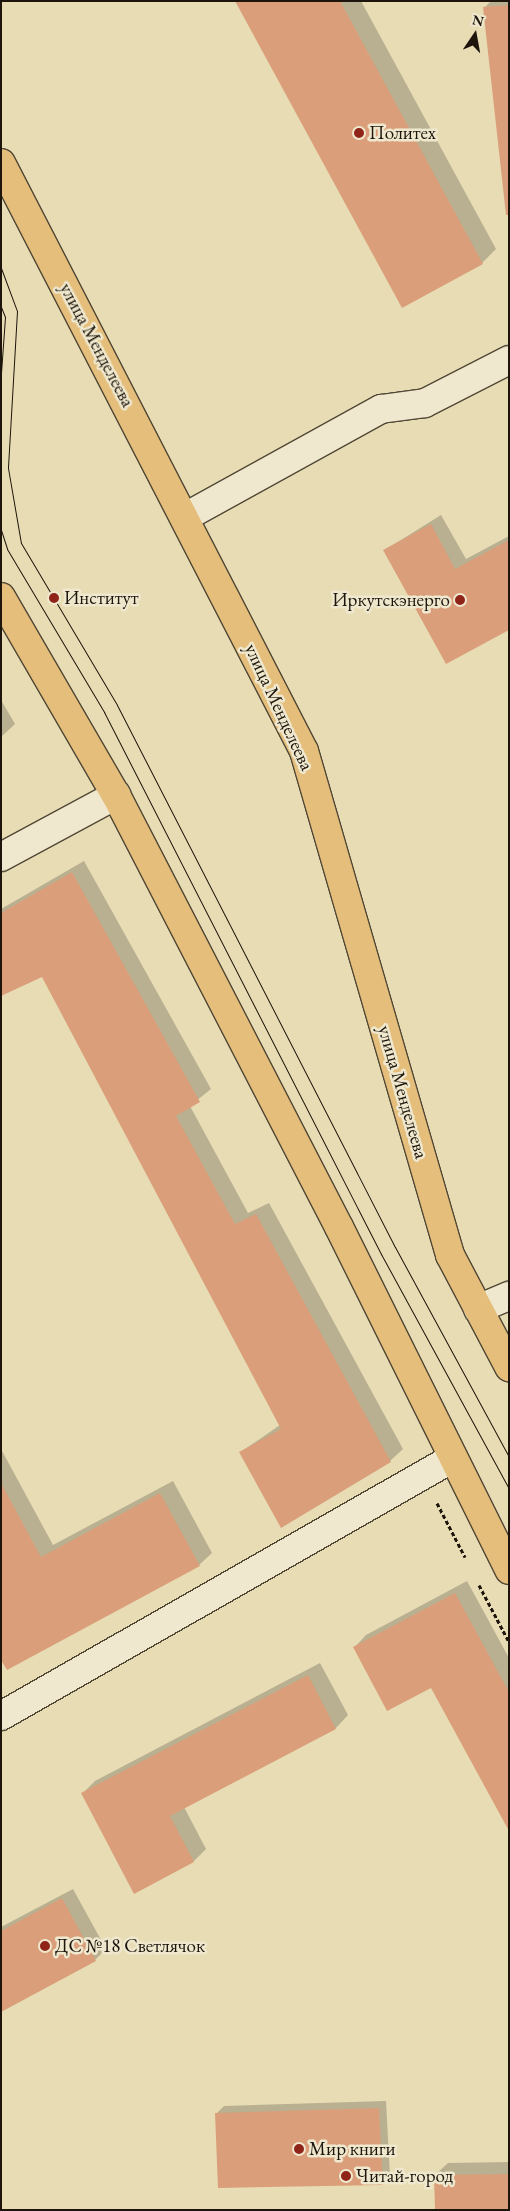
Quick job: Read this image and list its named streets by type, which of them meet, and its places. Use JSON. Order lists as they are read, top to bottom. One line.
{"streets":{"main road":["улица Менделеева"]},"places":["Политех","Институт","Иркутскэнерго","ДС №18 Светлячок","Мир книги","Читай-город"],"north":"top"}
